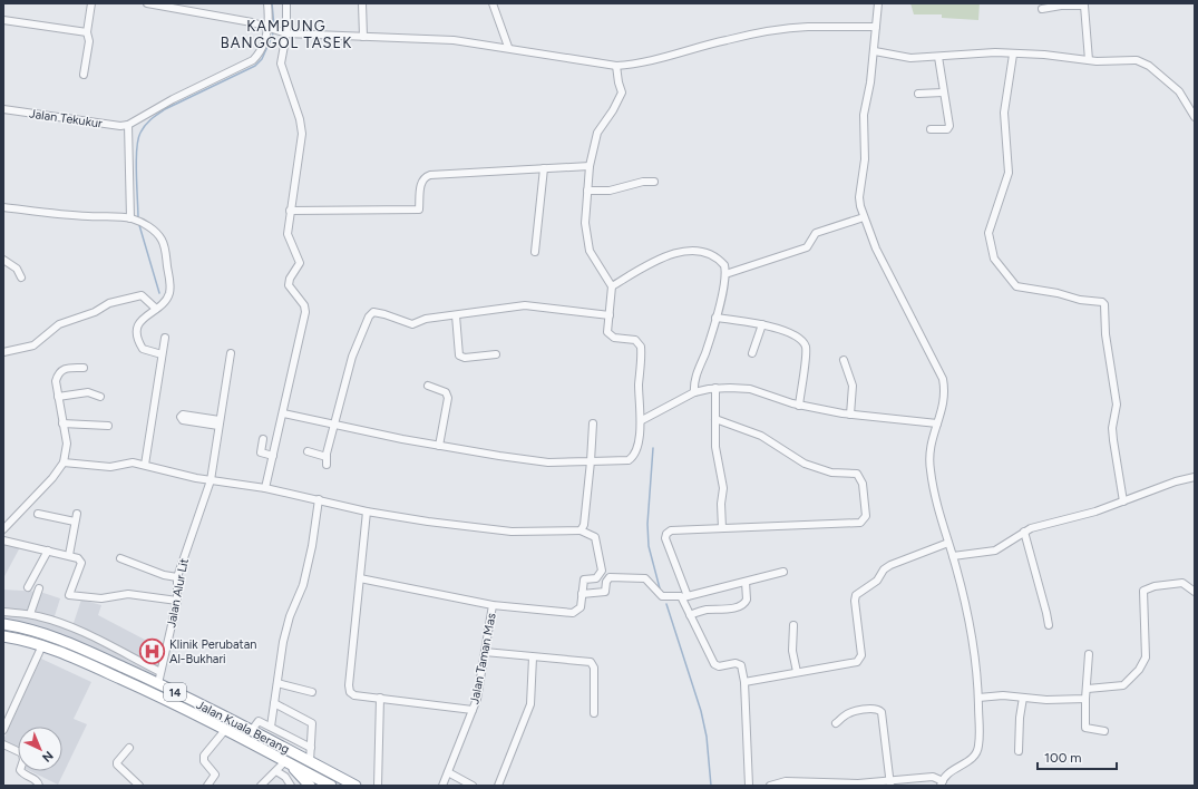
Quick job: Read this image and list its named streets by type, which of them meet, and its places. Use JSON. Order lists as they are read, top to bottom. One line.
{"streets":{"highway":["14","Jalan Kuala Berang"],"street":["Jalan Tekukur","Jalan Alur Lit","Jalan Taman Mas"]},"crossings":[["Jalan Alur Lit","Jalan Kuala Berang"]],"districts":["KAMPUNG BANGGOL TASEK"],"places":{"hospital":["Klinik Perubatan Al-Bukhari"]},"scale_bar":"100 m","north":"bottom right"}
